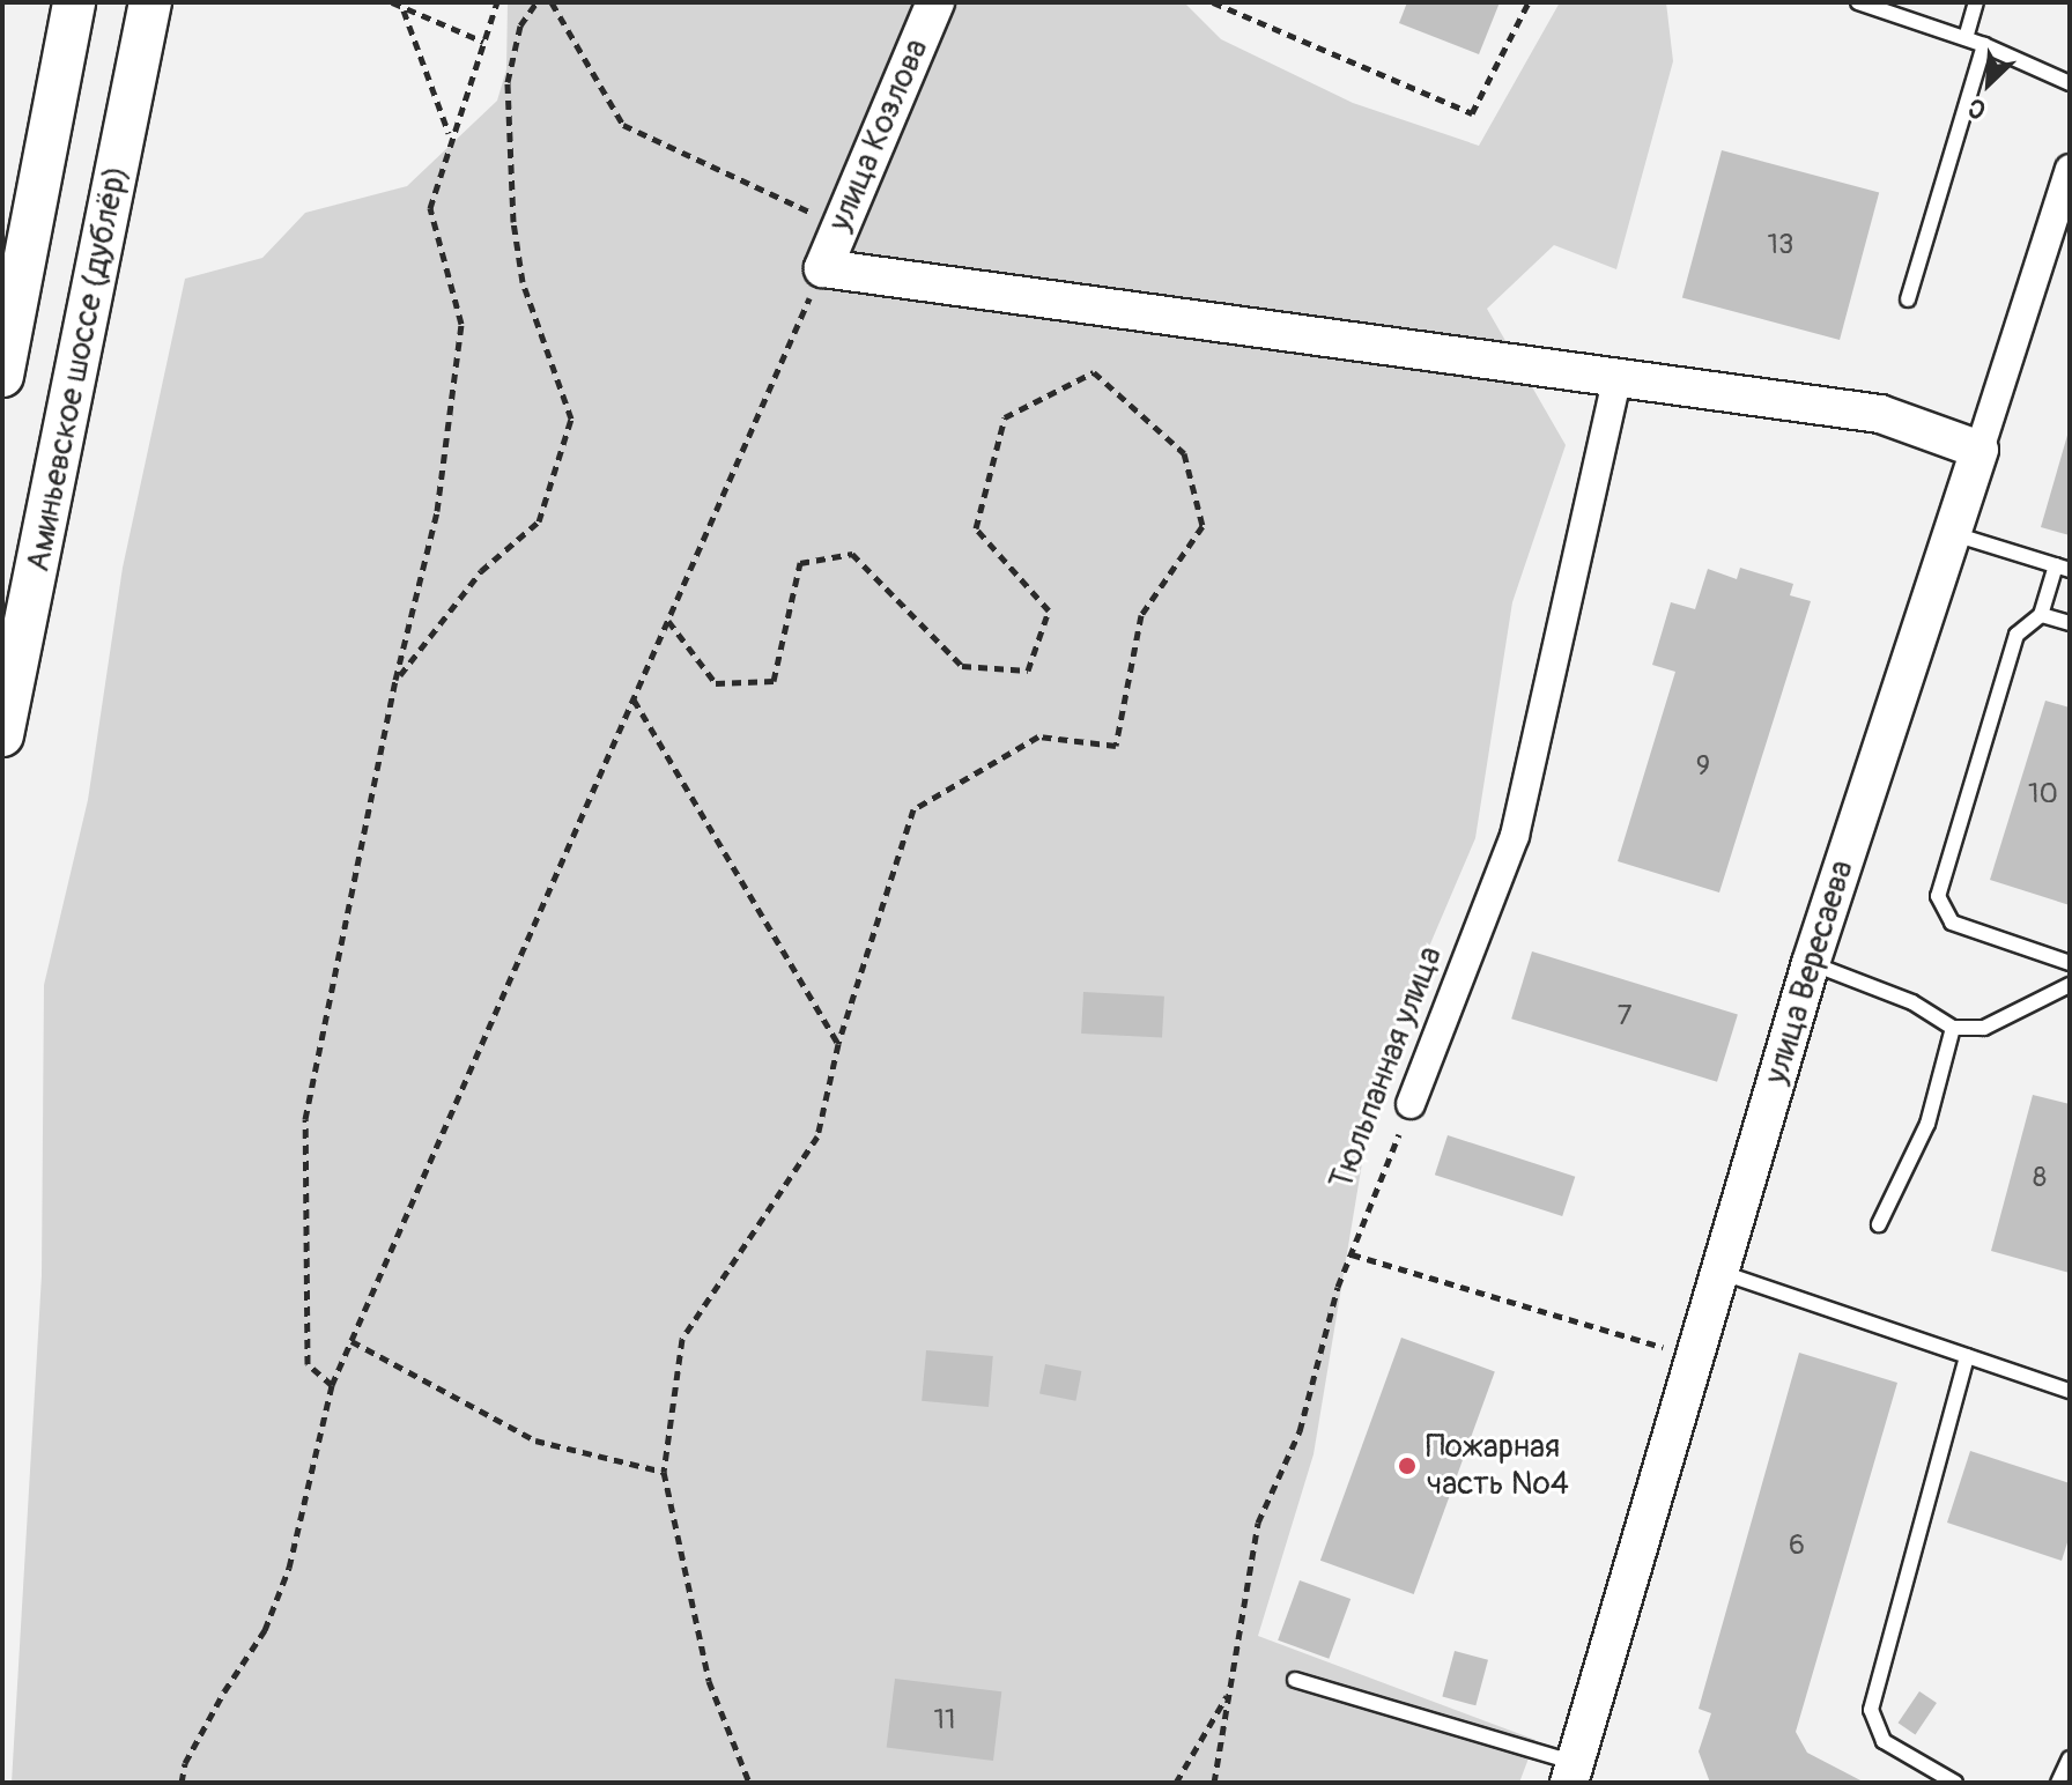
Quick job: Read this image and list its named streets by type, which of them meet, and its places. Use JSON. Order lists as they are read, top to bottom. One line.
{"streets":{"main road":["Аминьевское шоссе (дублёр)"],"street":["улица Козлова","улица Вересаева","Тюльпанная улица"]},"places":["Пожарная часть №4"],"house_numbers":["13","9","10","7","8","6","11"],"north":"bottom left"}
